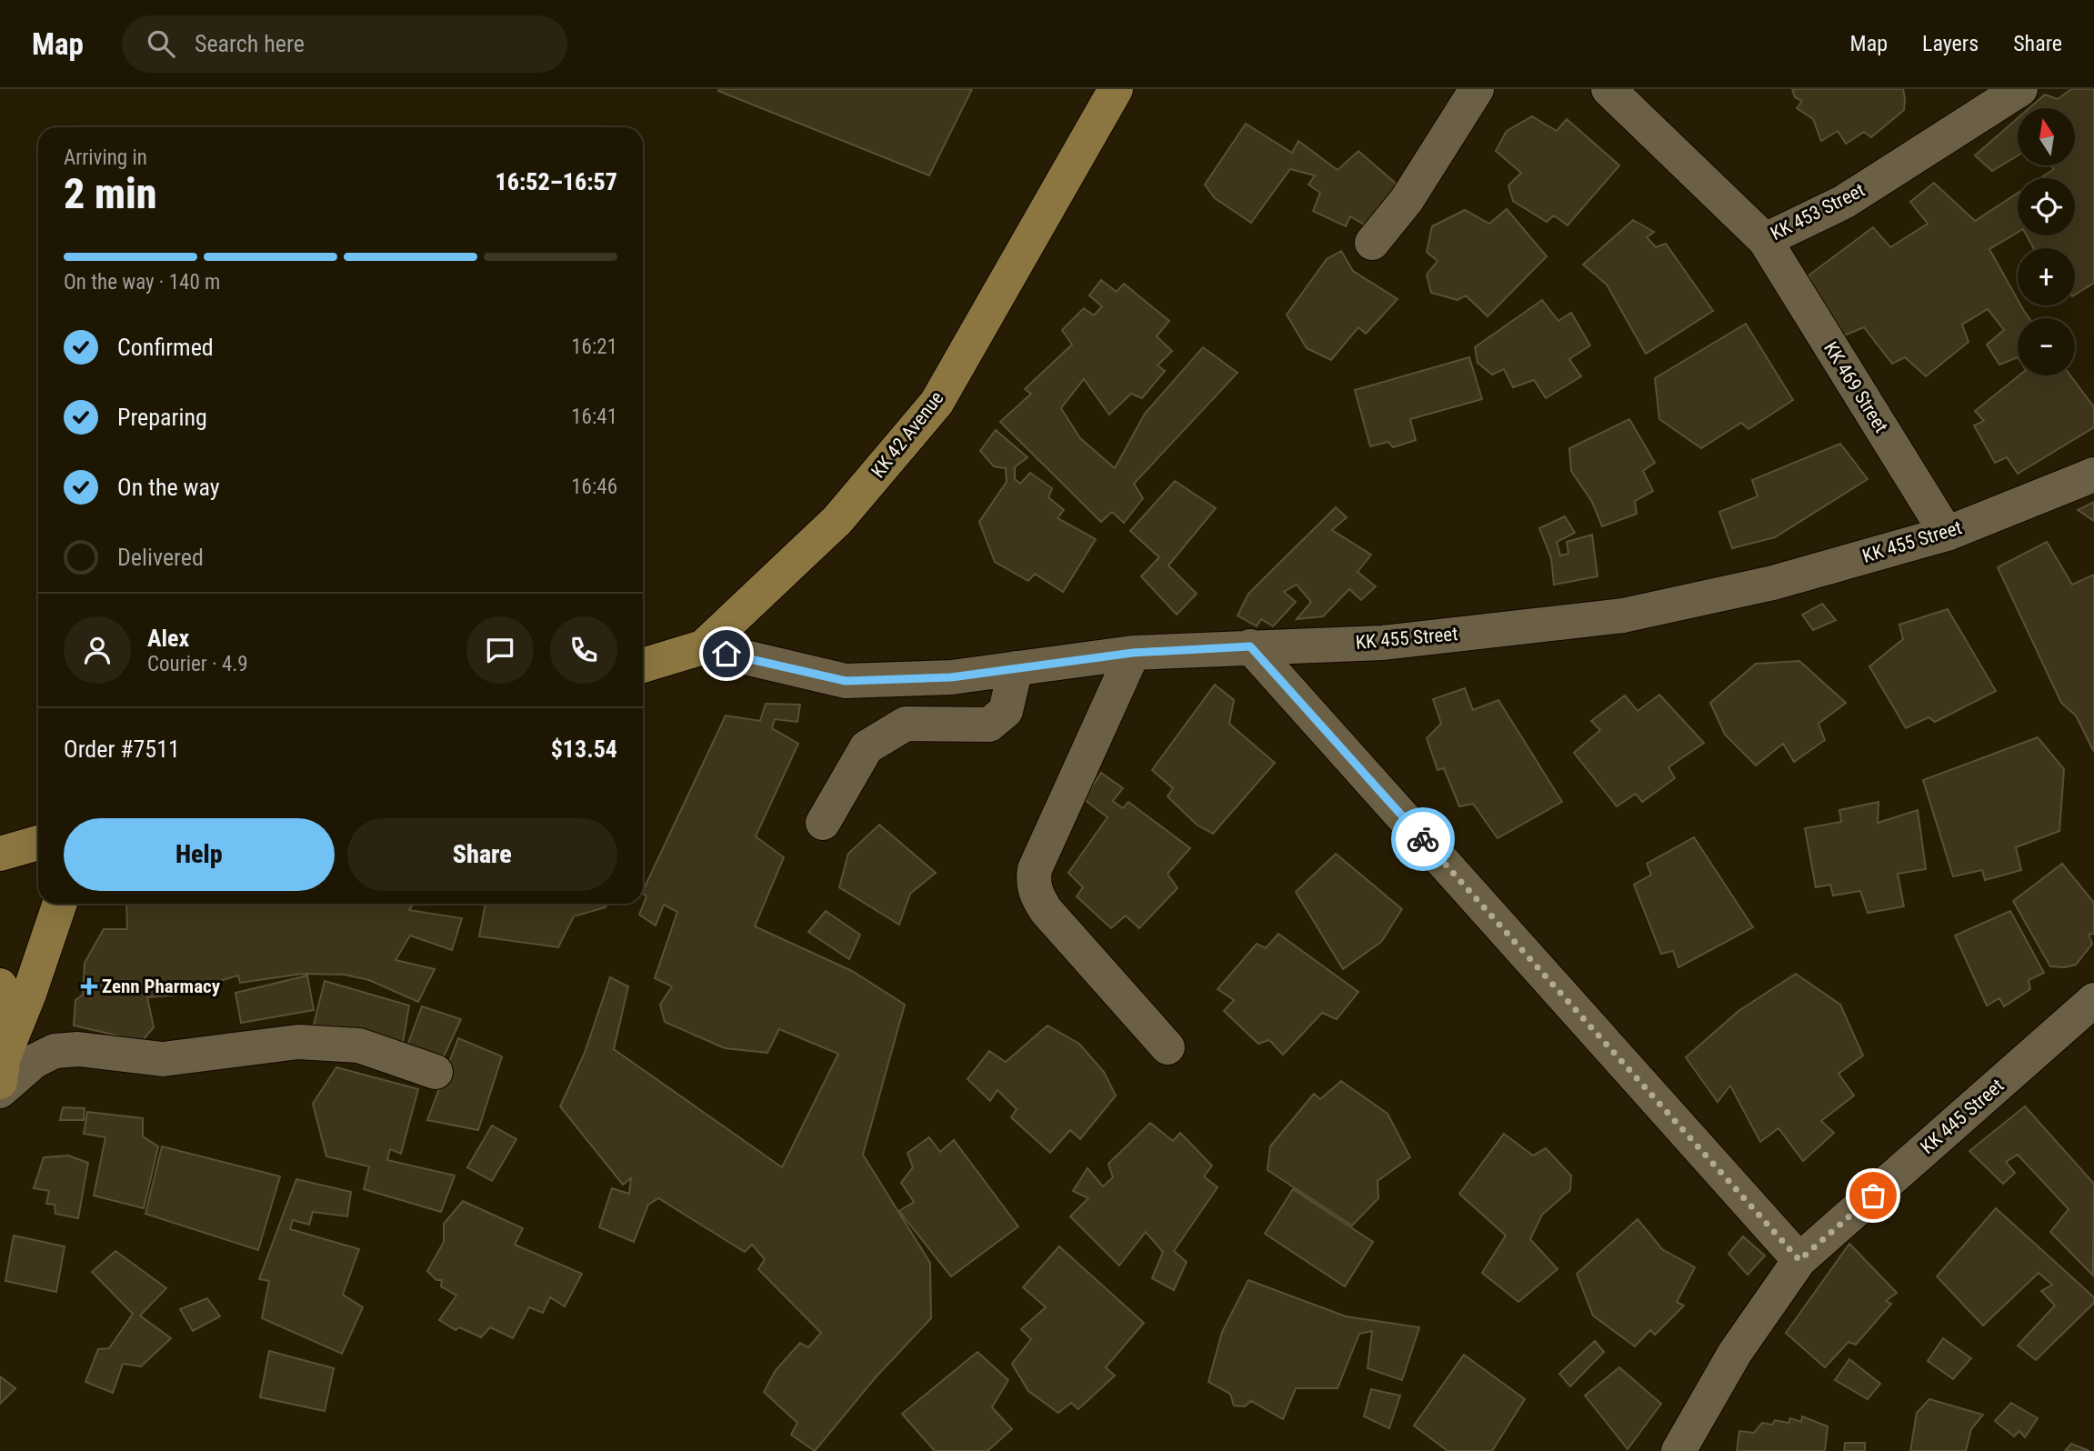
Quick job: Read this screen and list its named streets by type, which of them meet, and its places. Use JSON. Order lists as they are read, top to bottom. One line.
{"streets":{"main road":["KK 42 Avenue"],"street":["KK 453 Street","KK 469 Street","KK 455 Street","KK 445 Street"]},"crossings":[["KK 453 Street","KK 469 Street"],["KK 469 Street","KK 455 Street"],["KK 42 Avenue","KK 455 Street"]],"places":{"health":["Zenn Pharmacy"]},"north":"top","page":{"header":"Map","search":"Search here","nav":["Map","Layers","Share"],"map_buttons":["+","−"],"heading":["2 min","Arriving in","16:52–16:57"],"panel":["Alex","Courier · 4.9","Order #7511","$13.54"],"bar":"On the way · 140 m","list":[["Confirmed","16:21"],["Preparing","16:41"],["On the way","16:46"],"Delivered"],"buttons":["Help","Share"]}}
